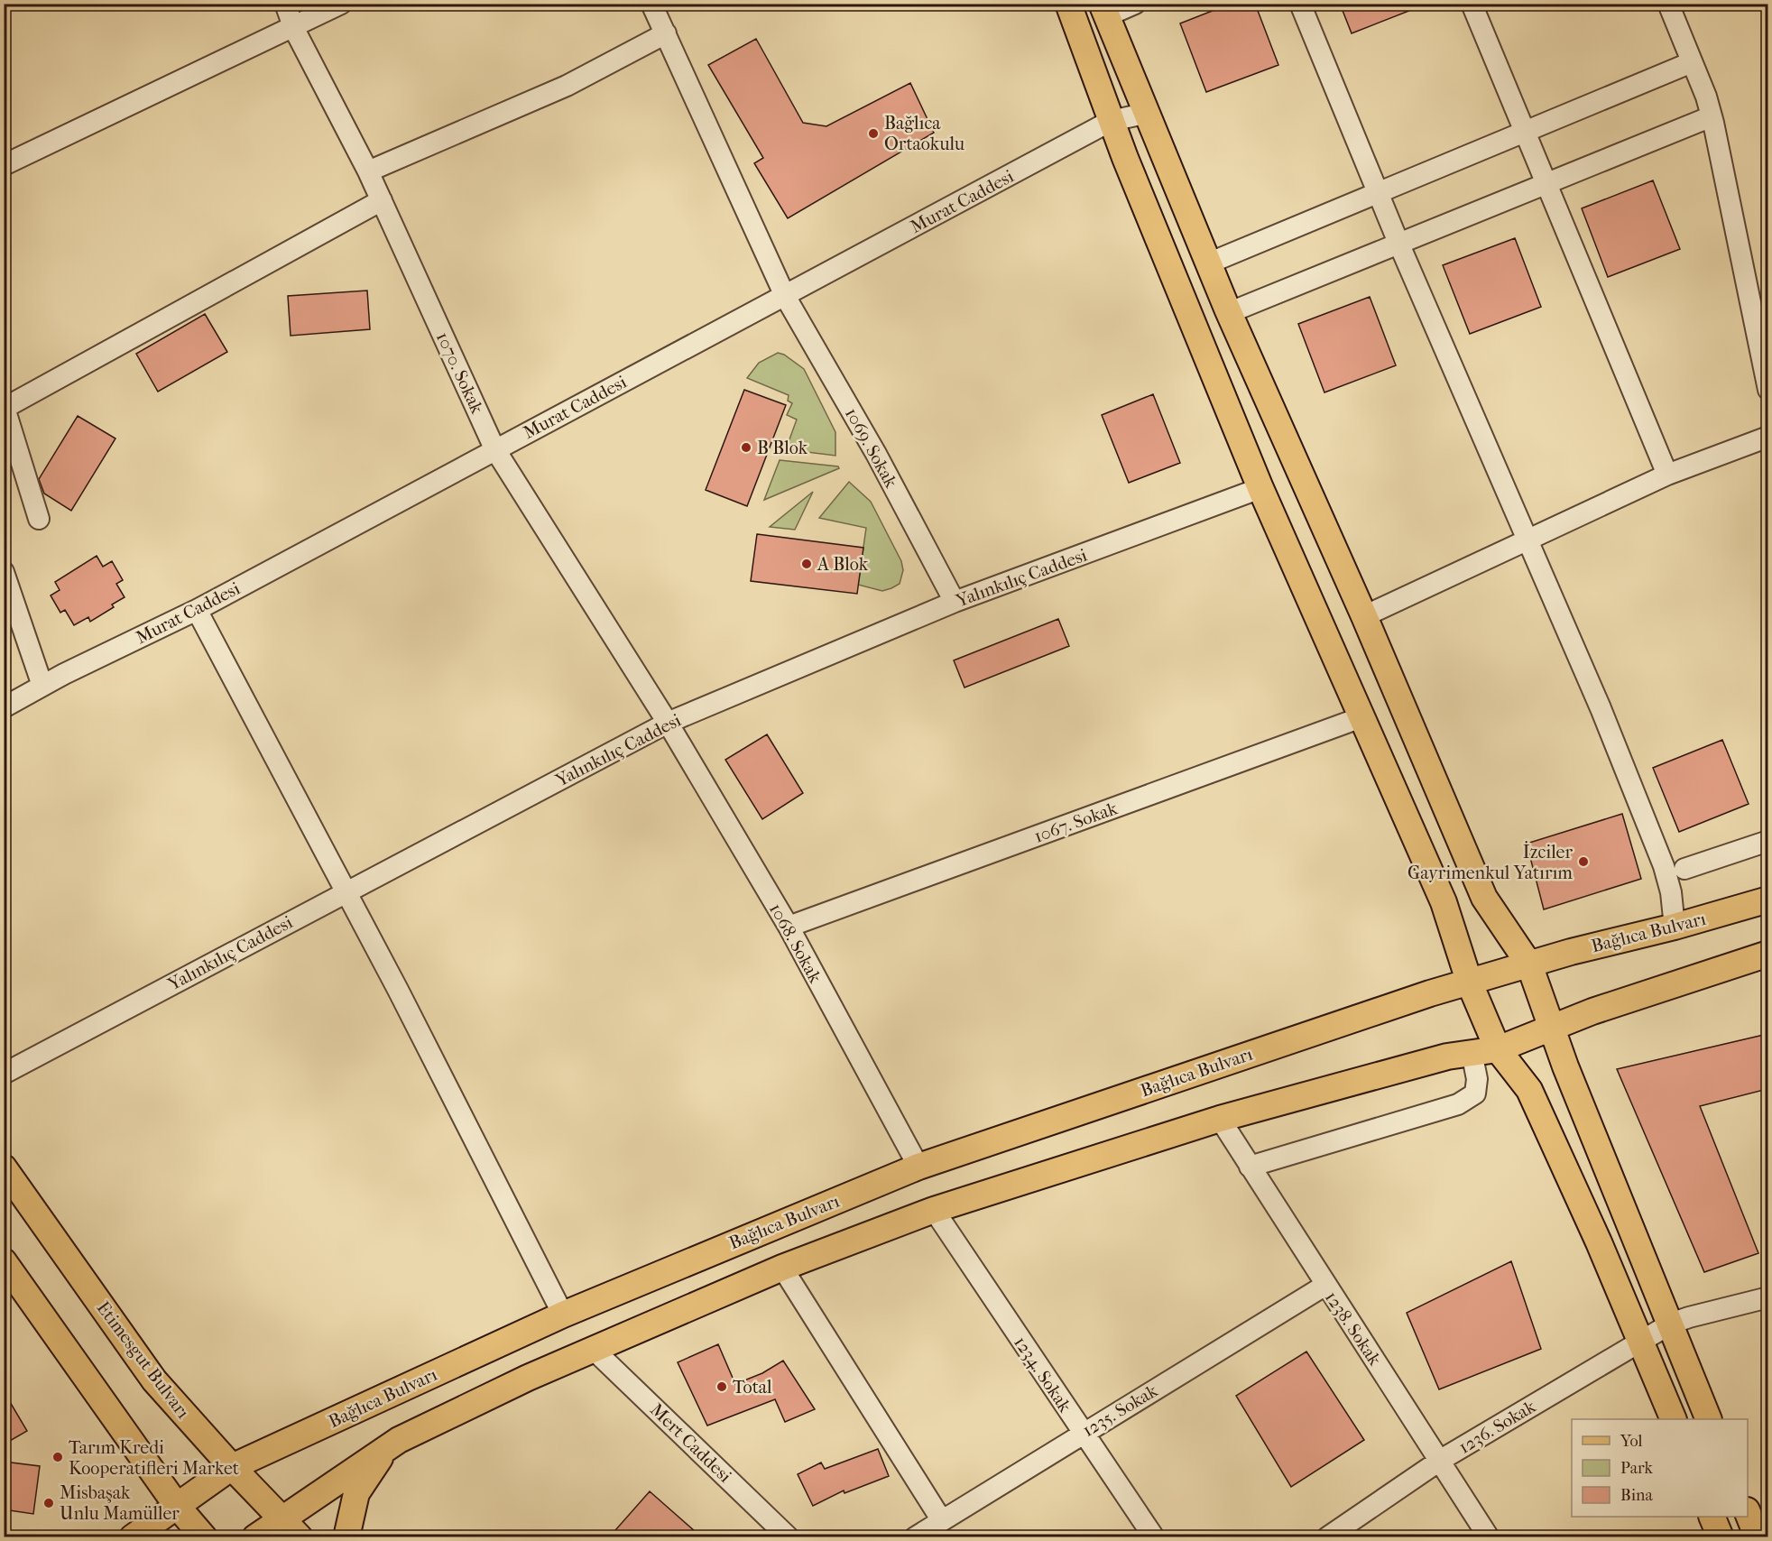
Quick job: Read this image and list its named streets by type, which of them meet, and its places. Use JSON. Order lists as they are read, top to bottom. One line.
{"streets":{"main road":["Bağlıca Bulvarı","Etimesgut Bulvarı"],"street":["Murat Caddesi","1070. Sokak","1069. Sokak","Yalınkılıç Caddesi","1067. Sokak","1068. Sokak","1238. Sokak","1234. Sokak","1235. Sokak","1236. Sokak","Mert Caddesi"]},"crossings":[["Murat Caddesi","1070. Sokak"],["Murat Caddesi","1069. Sokak"],["1070. Sokak","Yalınkılıç Caddesi"],["1070. Sokak","1068. Sokak"],["1069. Sokak","Yalınkılıç Caddesi"],["Yalınkılıç Caddesi","1068. Sokak"],["1067. Sokak","1068. Sokak"],["Bağlıca Bulvarı","1068. Sokak"],["Bağlıca Bulvarı","Etimesgut Bulvarı"],["1238. Sokak","1235. Sokak"],["1238. Sokak","1236. Sokak"],["1234. Sokak","1235. Sokak"]],"places":["Bağlıca Ortaokulu","B Blok","A Blok","İzciler Gayrimenkul Yatırım","Total","Tarım Kredi Kooperatifleri Market","Misbaşak Unlu Mamüller"],"legend":["Yol","Park","Bina"]}
